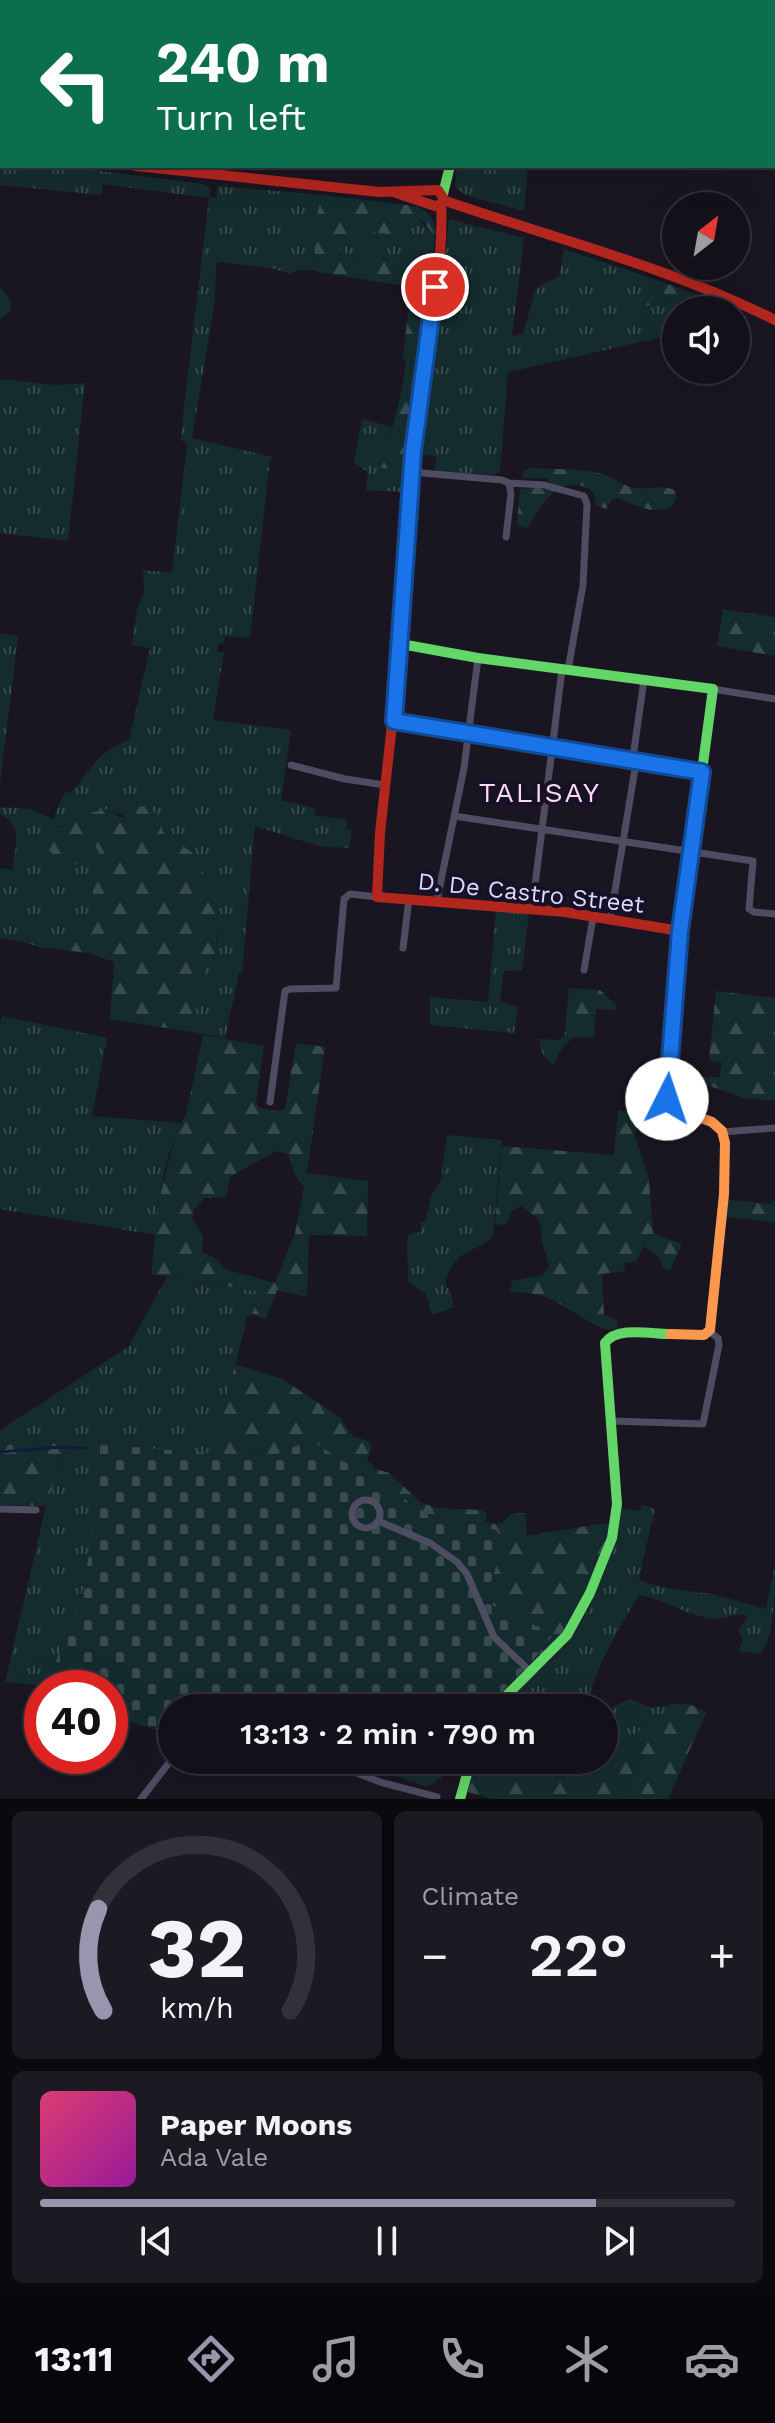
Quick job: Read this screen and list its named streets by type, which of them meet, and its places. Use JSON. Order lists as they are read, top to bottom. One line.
{"streets":{"street":["D. De Castro Street"]},"districts":["TALISAY"],"north":"top right","page":{"turn":["240 m","Turn left"],"limit":"40","trip":"13:13 · 2 min · 790 m","tile":"Climate","heat":["−","22°","+"],"song":["Paper Moons","Ada Vale"],"tabs":"13:11","gauge":["32","km/h"]}}
